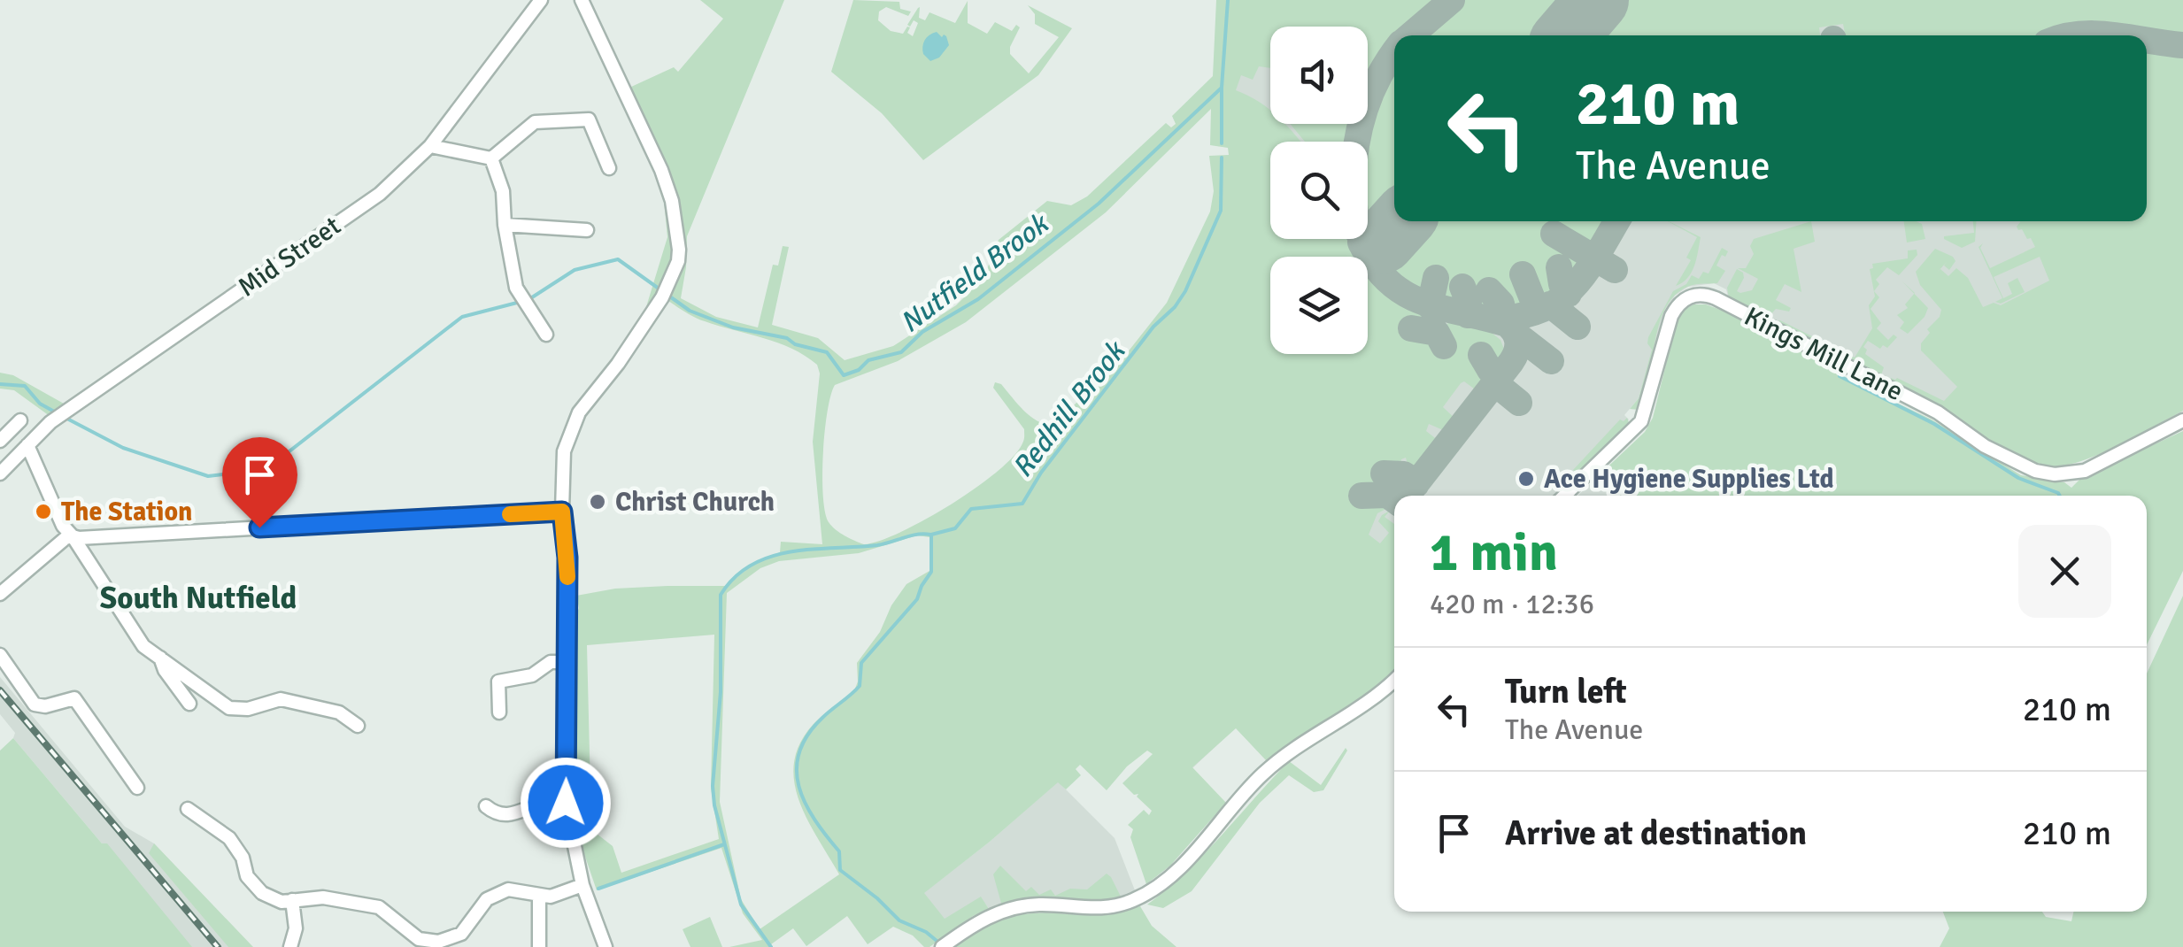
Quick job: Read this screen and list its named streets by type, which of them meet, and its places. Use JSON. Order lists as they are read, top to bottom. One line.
{"streets":{"street":["Mid Street","Kings Mill Lane"]},"districts":["South Nutfield"],"water":["Nutfield Brook","Redhill Brook"],"places":["Ace Hygiene Supplies Ltd","Christ Church","The Station"],"page":{"turn":["210 m","The Avenue"],"heading":["1 min","420 m · 12:36"],"list":[{"name":"Turn left","note":"The Avenue","value":"210 m"},{"name":"Arrive at destination","value":"210 m"}]}}
